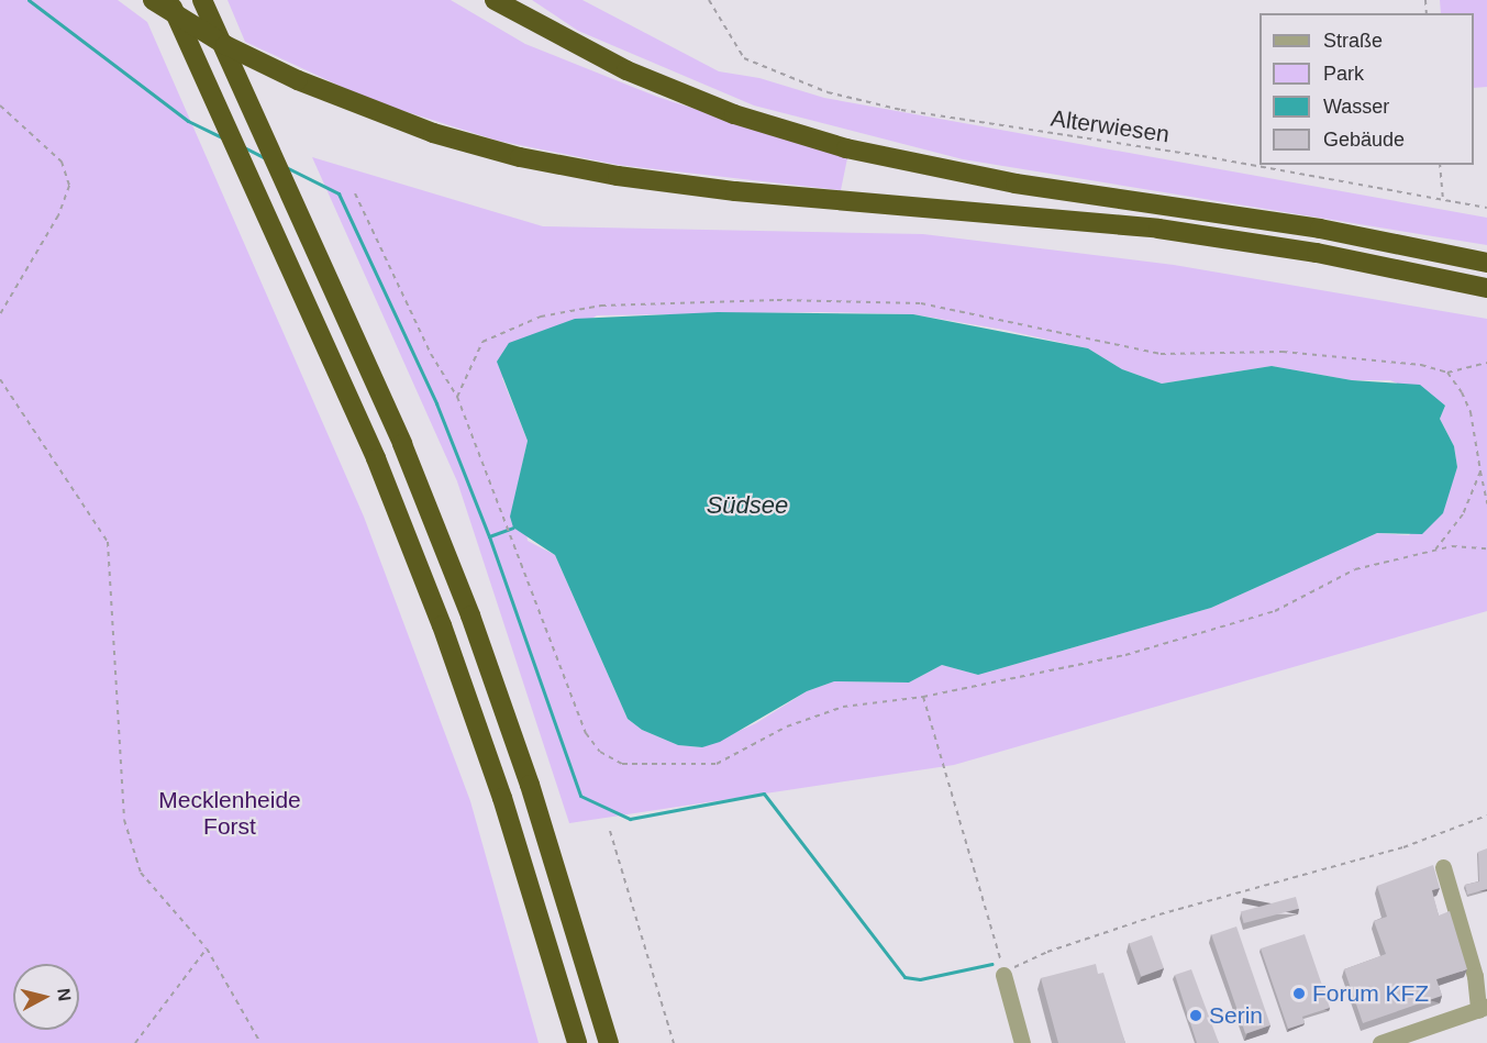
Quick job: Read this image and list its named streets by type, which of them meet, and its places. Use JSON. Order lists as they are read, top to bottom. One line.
{"streets":{"path":["Alterwiesen"]},"water":["Südsee"],"parks":["Mecklenheide Forst"],"places":["Forum KFZ","Serin"],"legend":["Straße","Park","Wasser","Gebäude"],"north":"right"}
